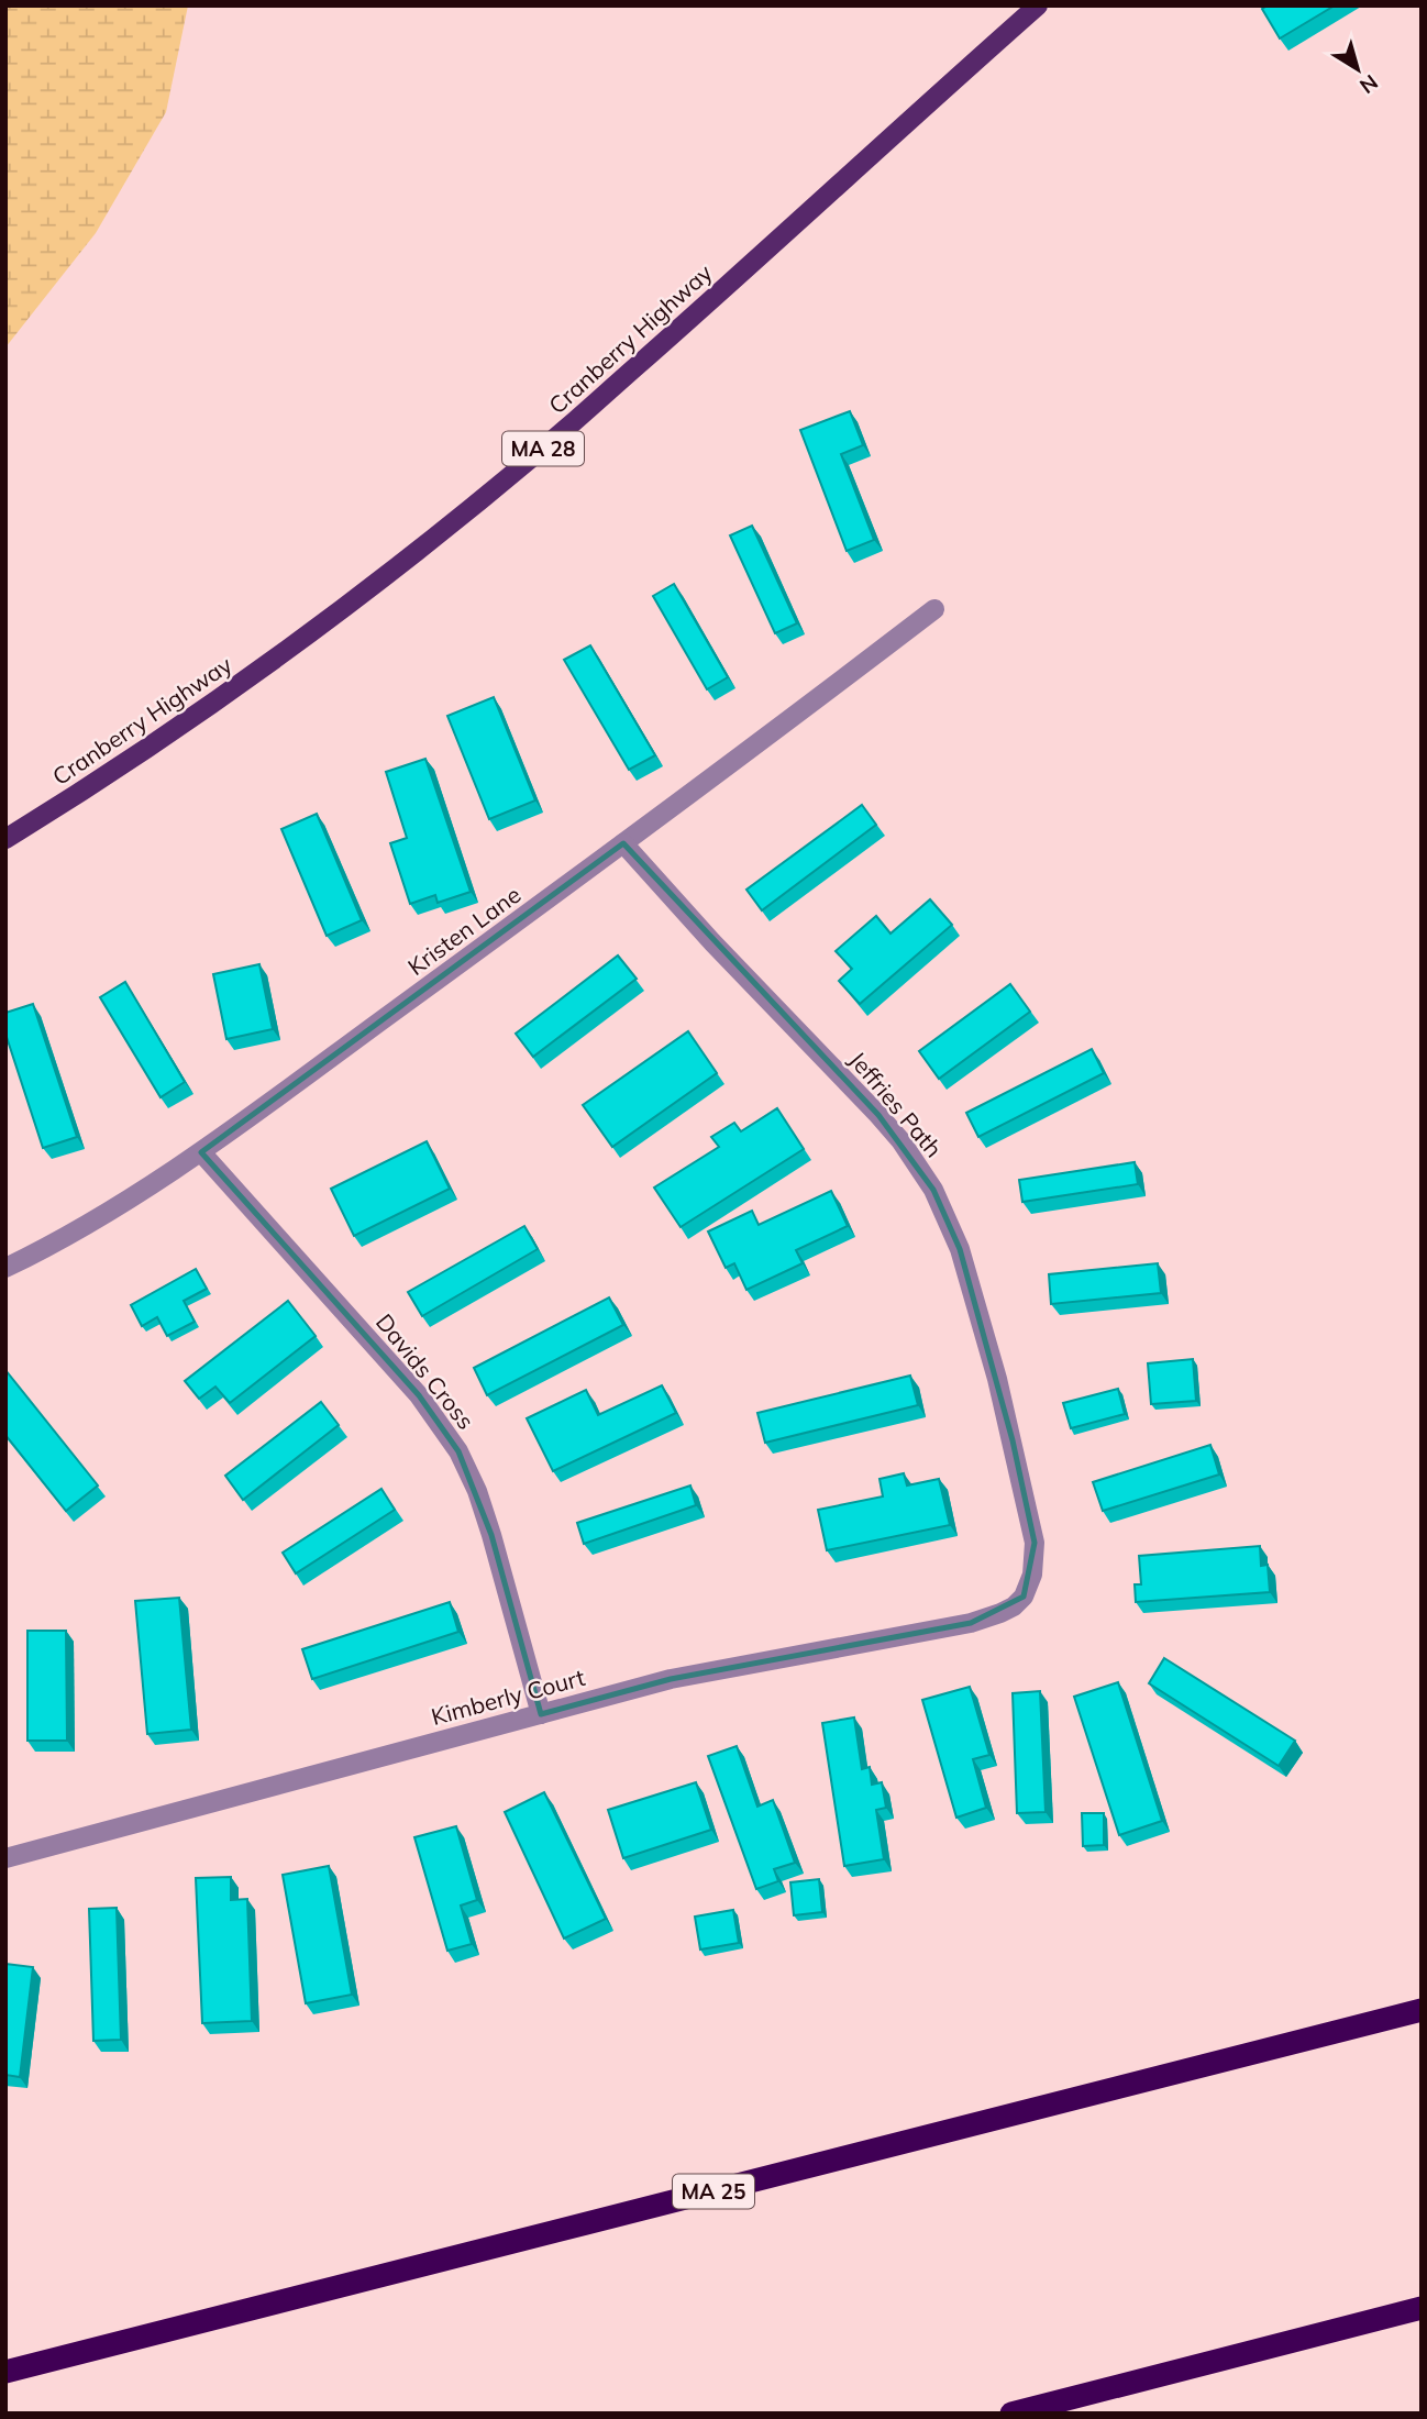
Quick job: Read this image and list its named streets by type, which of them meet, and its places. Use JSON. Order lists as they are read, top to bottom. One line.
{"streets":{"highway":["MA 25"],"main road":["Cranberry Highway","MA 28"],"street":["Kristen Lane","Jeffries Path","Davids Cross","Kimberly Court"]},"crossings":[["Kristen Lane","Jeffries Path"],["Kristen Lane","Davids Cross"],["Jeffries Path","Kimberly Court"],["Davids Cross","Kimberly Court"]],"north":"bottom right"}
